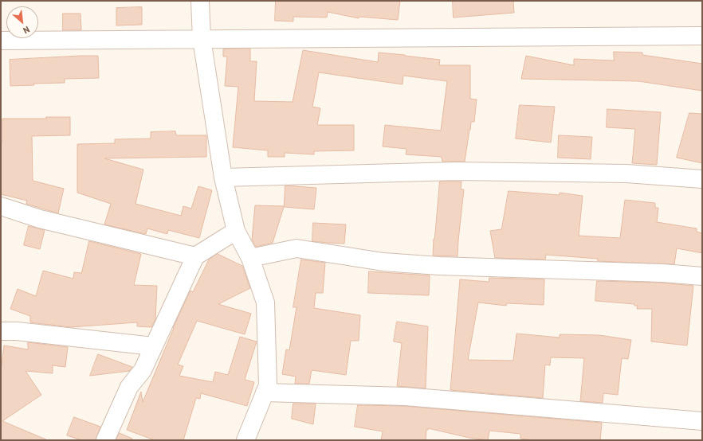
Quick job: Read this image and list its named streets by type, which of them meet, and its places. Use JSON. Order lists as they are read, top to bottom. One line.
{"north":"bottom right"}
